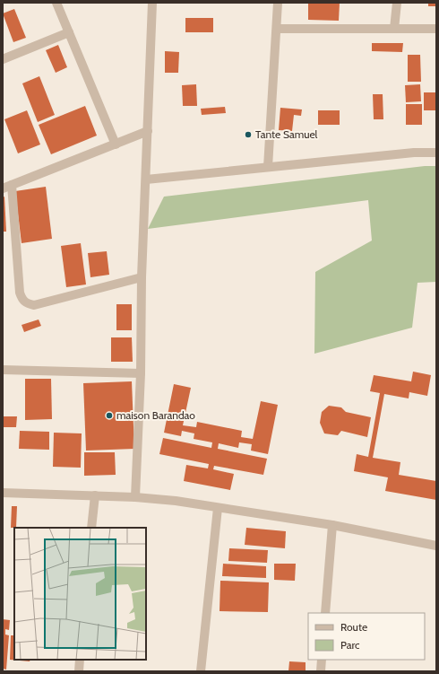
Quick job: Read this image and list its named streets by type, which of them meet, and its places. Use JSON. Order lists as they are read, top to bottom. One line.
{"places":["Tante Samuel","maison Barandao"],"legend":["Route","Parc"]}
